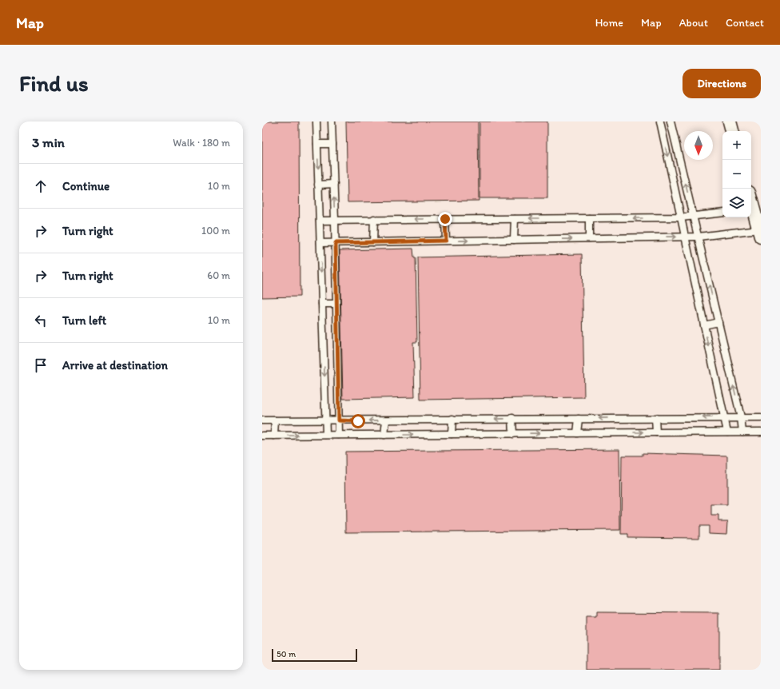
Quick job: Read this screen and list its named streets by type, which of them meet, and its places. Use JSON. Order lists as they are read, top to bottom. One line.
{"scale_bar":"50 m","north":"bottom","page":{"header":"Map","nav":["Home","Map","About","Contact"],"buttons":"Directions","title":"Find us","heading":["3 min","Walk · 180 m"],"map_buttons":["+","−"],"list":[["Continue","10 m"],["Turn right","100 m"],["Turn right","60 m"],["Turn left","10 m"],"Arrive at destination"],"scale":"50 m"}}
